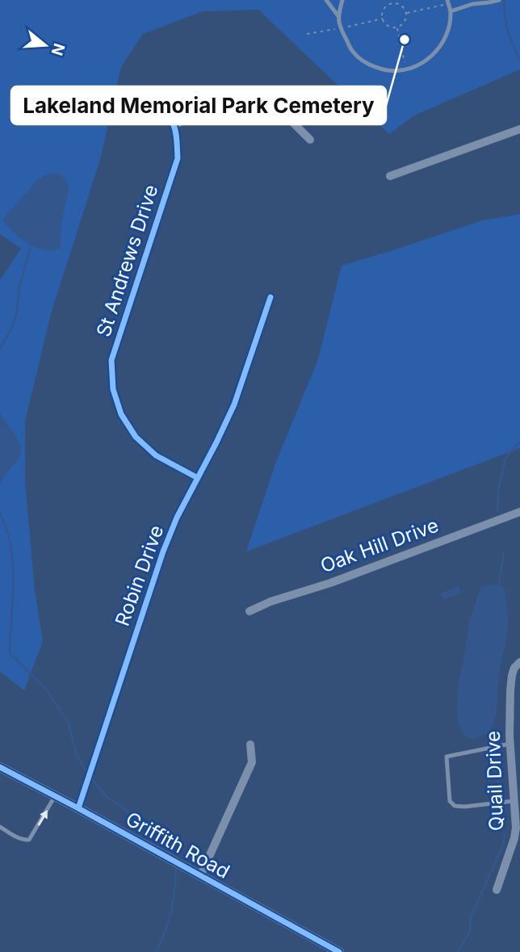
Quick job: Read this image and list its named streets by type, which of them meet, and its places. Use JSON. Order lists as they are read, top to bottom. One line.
{"streets":{"street":["St Andrews Drive","Oak Hill Drive","Robin Drive","Quail Drive","Griffith Road"]},"crossings":[["St Andrews Drive","Robin Drive"],["Robin Drive","Griffith Road"]],"places":["Lakeland Memorial Park Cemetery"],"north":"right"}
